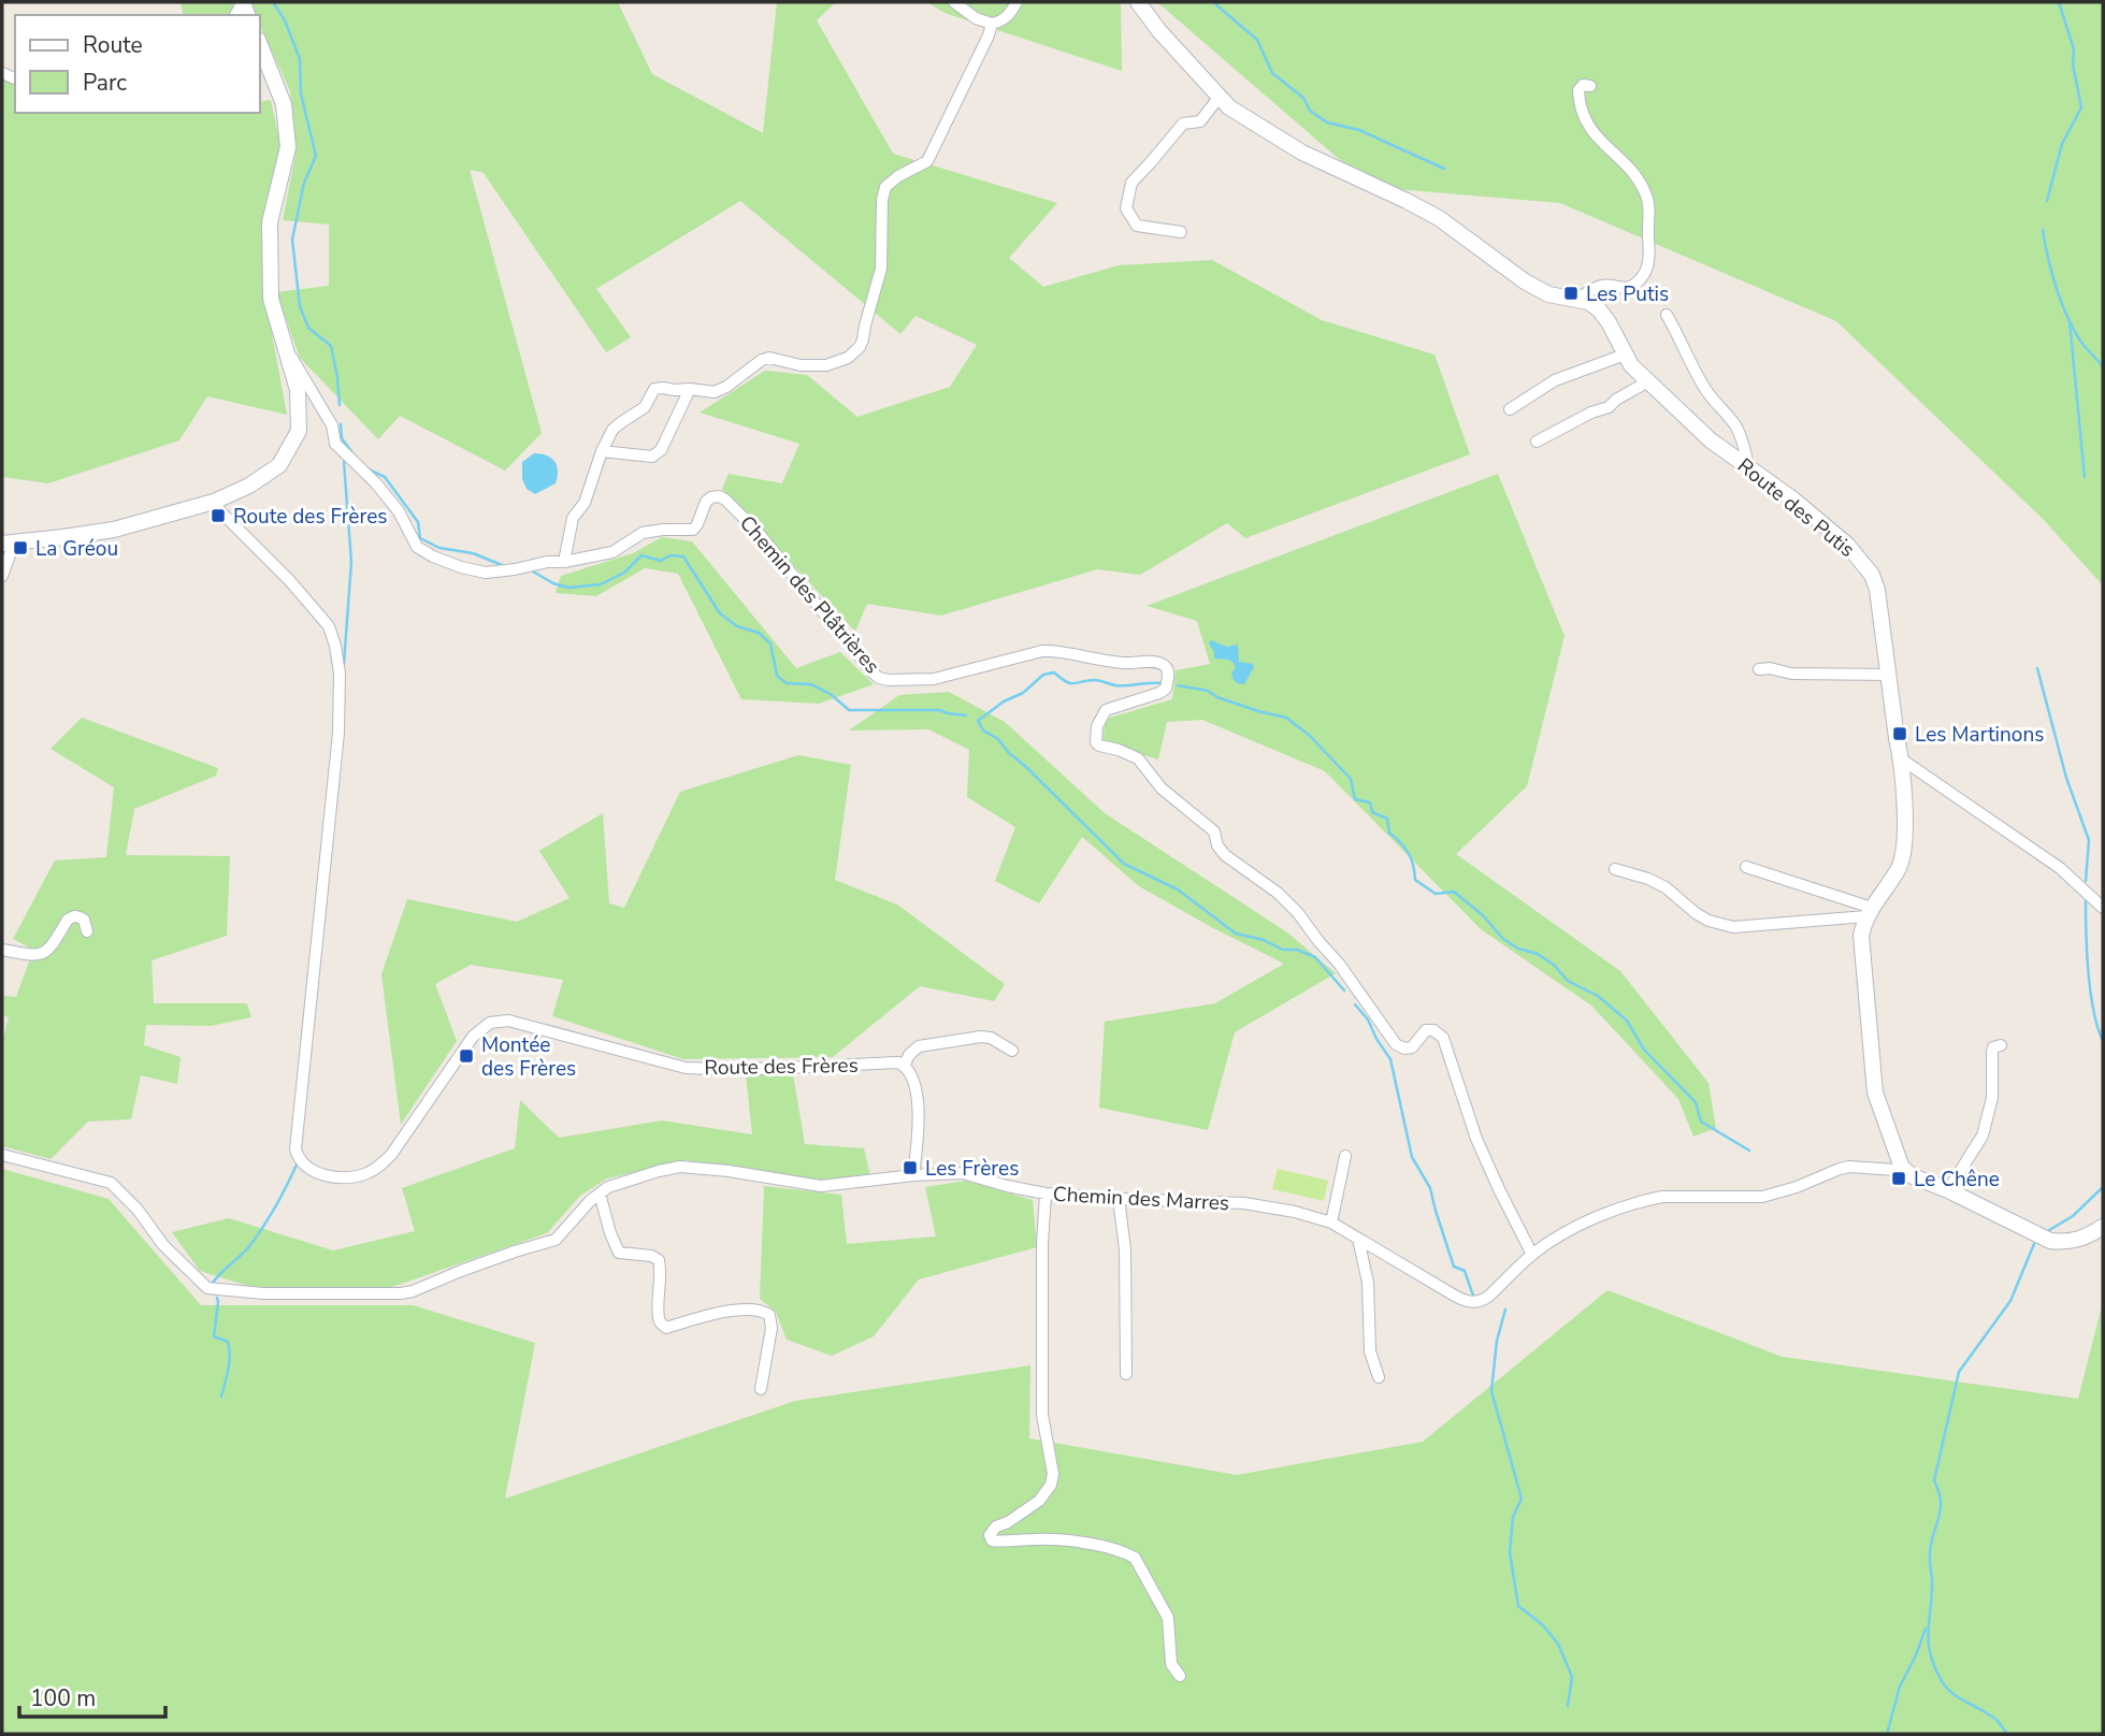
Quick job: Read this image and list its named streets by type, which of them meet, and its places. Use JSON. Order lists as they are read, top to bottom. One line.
{"streets":{"street":["Route des Putis","Chemin des Plâtrières","Route des Frères","Chemin des Marres"]},"crossings":[["Route des Putis","Chemin des Marres"],["Chemin des Plâtrières","Chemin des Marres"]],"places":{"transit":["Les Putis","Route des Frères","La Gréou","Les Martinons","Montée des Frères","Les Frères","Le Chêne"]},"legend":["Route","Parc"],"scale_bar":"100 m"}
